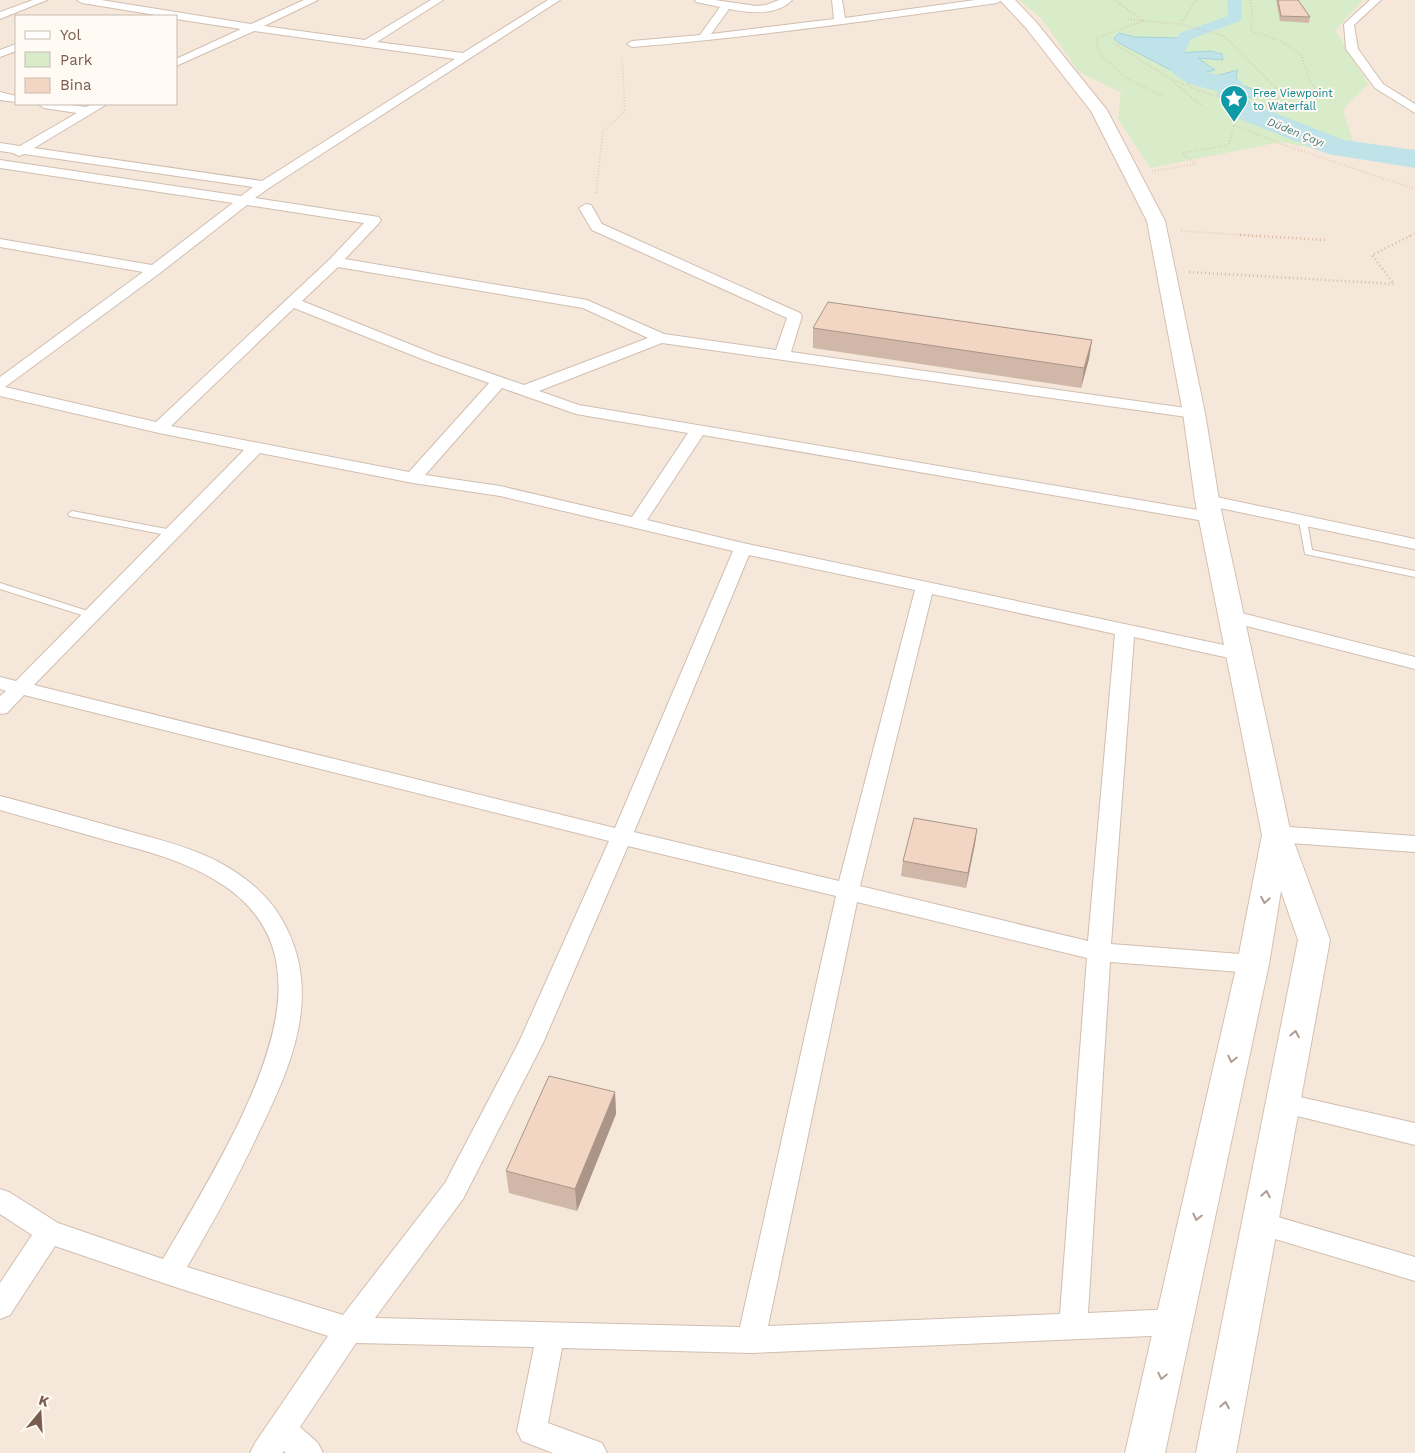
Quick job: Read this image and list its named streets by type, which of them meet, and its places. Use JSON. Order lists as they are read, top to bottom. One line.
{"water":["Düden Çayı"],"places":{"place":["Free Viewpoint to Waterfall"]},"legend":["Yol","Park","Bina"],"north":"top"}
